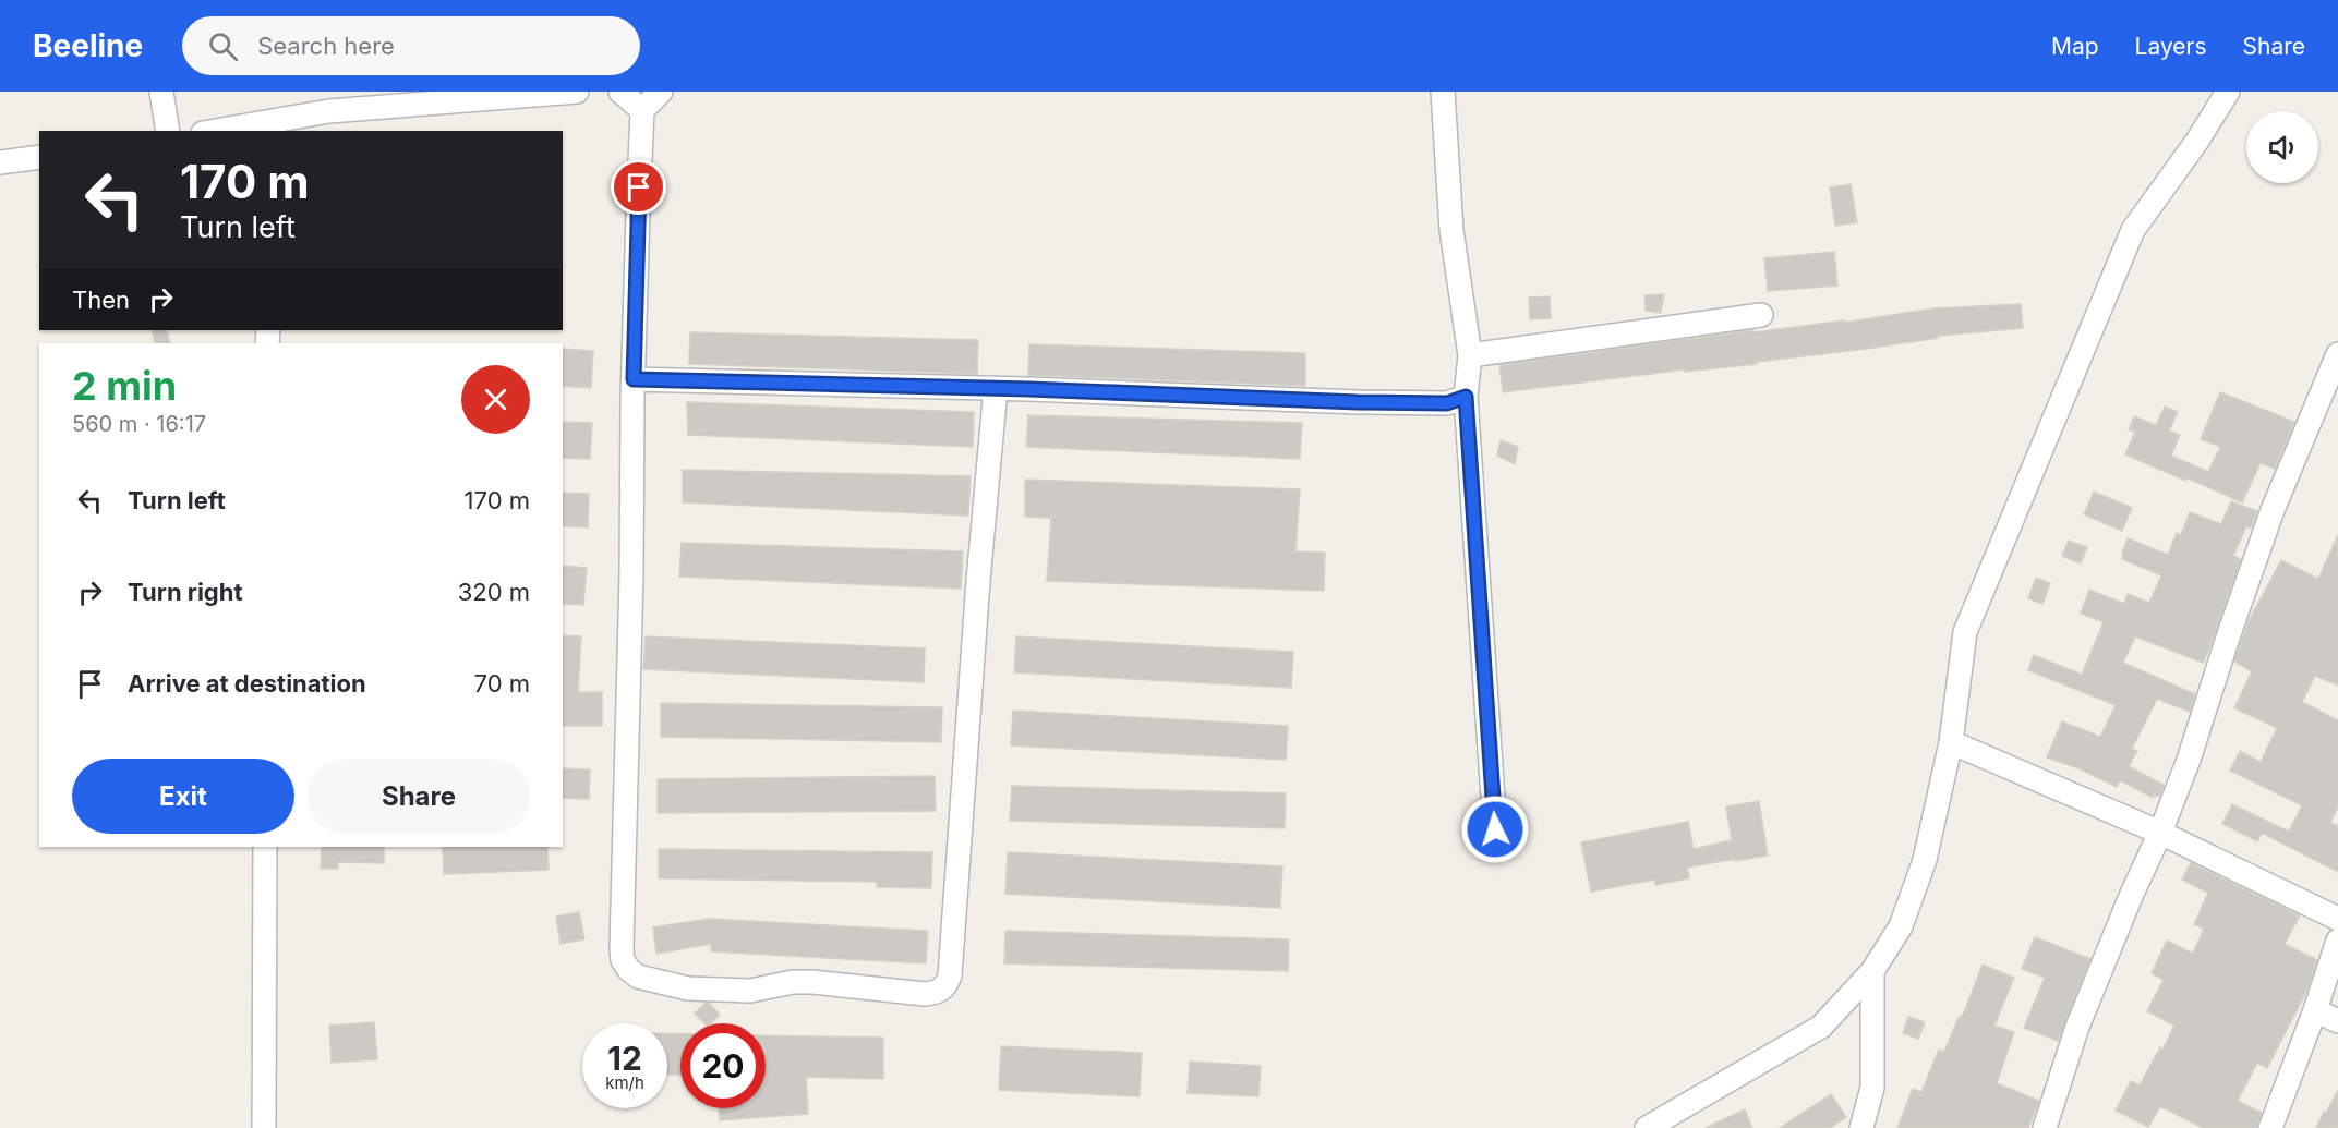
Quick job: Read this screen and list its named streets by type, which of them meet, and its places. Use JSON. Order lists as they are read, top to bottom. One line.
{"page":{"header":"Beeline","search":"Search here","nav":["Map","Layers","Share"],"turn":["170 m","Turn left"],"then":"Then","heading":["2 min","560 m · 16:17"],"list":[{"name":"Turn left","value":"170 m"},{"name":"Turn right","value":"320 m"},{"name":"Arrive at destination","value":"70 m"}],"buttons":["Exit","Share"],"speed":"12 km/h","limit":"20"}}
